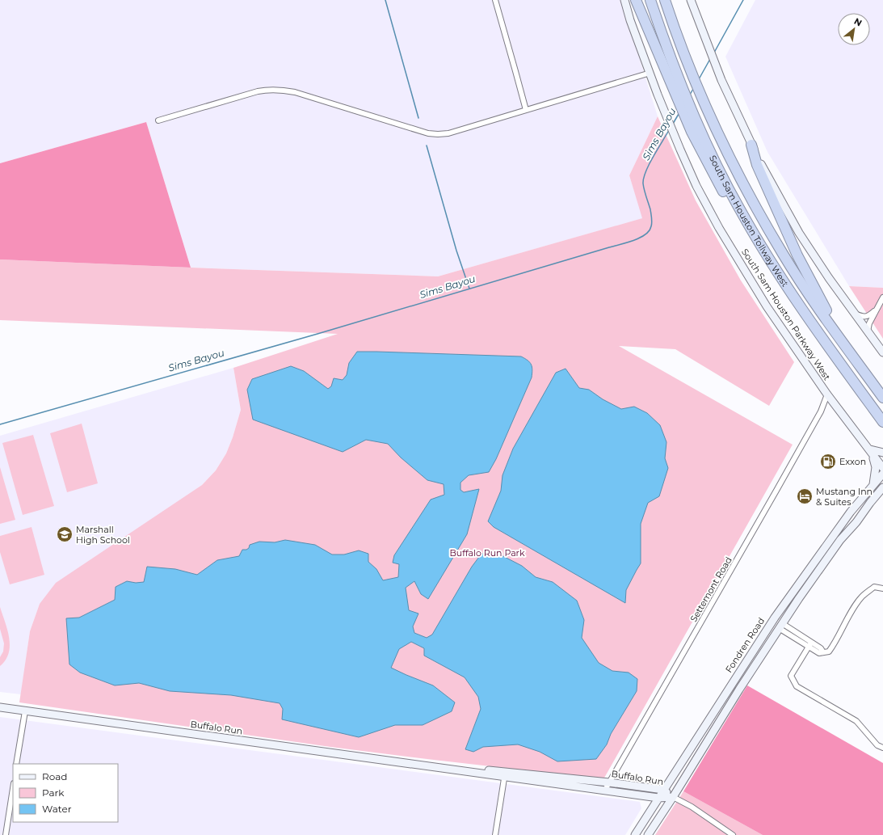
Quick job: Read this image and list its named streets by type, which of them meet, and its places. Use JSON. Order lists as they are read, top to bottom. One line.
{"streets":{"highway":["South Sam Houston Tollway West"],"main road":["South Sam Houston Parkway West","Fondren Road","Buffalo Run"],"street":["Settemont Road"]},"crossings":[["South Sam Houston Parkway West","Settemont Road"],["Settemont Road","Buffalo Run"],["Fondren Road","Buffalo Run"]],"water":["Sims Bayou"],"parks":["Buffalo Run Park"],"places":{"fuel station":["Exxon"],"hotel":["Mustang Inn & Suites"],"school or university":["Marshall High School"]},"legend":["Road","Park","Water"],"north":"top right"}
